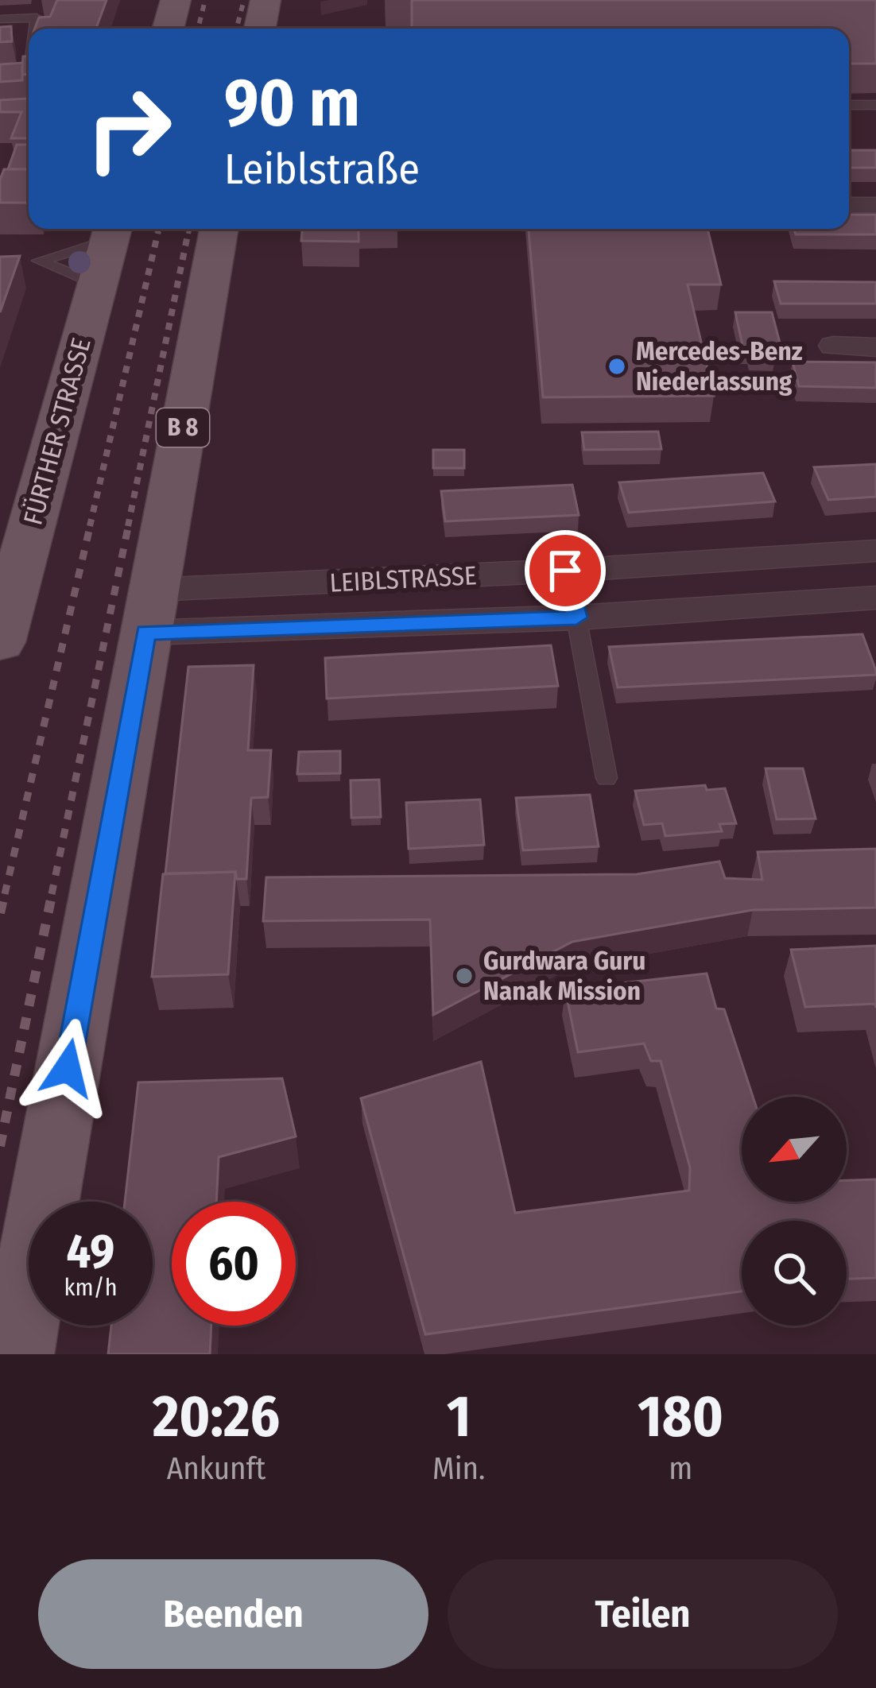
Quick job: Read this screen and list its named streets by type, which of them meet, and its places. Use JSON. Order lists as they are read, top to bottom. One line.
{"streets":{"main road":["B 8","FÜRTHER STRASSE"],"street":["LEIBLSTRASSE"]},"crossings":[["B 8","LEIBLSTRASSE"]],"places":["Mercedes-Benz Niederlassung","Gurdwara Guru Nanak Mission"],"north":"bottom left","page":{"turn":["90 m","Leiblstraße"],"speed":"49 km/h","limit":"60","eta":["20:26","Ankunft","1","Min.","180","m"],"buttons":["Beenden","Teilen"]}}
